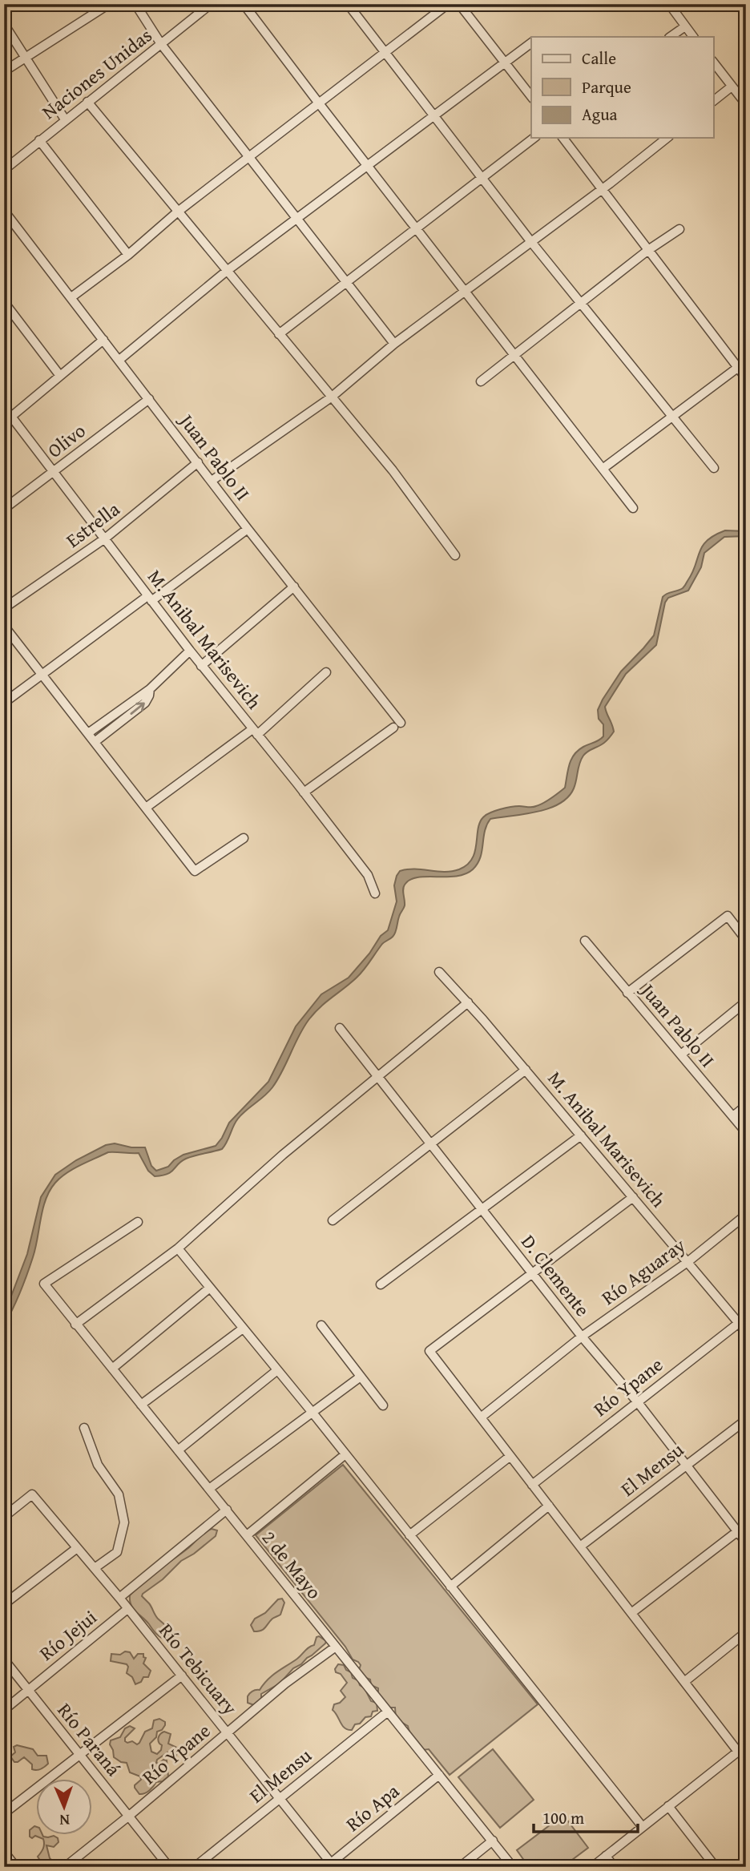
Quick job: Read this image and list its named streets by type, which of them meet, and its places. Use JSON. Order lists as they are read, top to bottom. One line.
{"streets":{"street":["Naciones Unidas","Olivo","Juan Pablo II","Estrella","M. Anibal Marisevich","Río Aguaray","D. Clemente","Río Ypane","El Mensu","2 de Mayo","Río Jejui","Río Tebicuary","Río Paraná","Río Apa"]},"crossings":[["Olivo","Juan Pablo II"],["Olivo","M. Anibal Marisevich"],["Juan Pablo II","Estrella"],["Juan Pablo II","M. Anibal Marisevich"],["Estrella","M. Anibal Marisevich"],["M. Anibal Marisevich","Río Aguaray"],["M. Anibal Marisevich","Río Ypane"],["Río Aguaray","D. Clemente"],["D. Clemente","Río Ypane"],["D. Clemente","El Mensu"],["Río Ypane","2 de Mayo"],["Río Ypane","Río Tebicuary"],["Río Ypane","Río Paraná"],["El Mensu","2 de Mayo"],["El Mensu","Río Tebicuary"],["2 de Mayo","Río Apa"],["Río Jejui","Río Tebicuary"],["Río Jejui","Río Paraná"],["Río Tebicuary","Río Apa"]],"legend":["Calle","Parque","Agua"],"scale_bar":"100 m","north":"bottom"}
